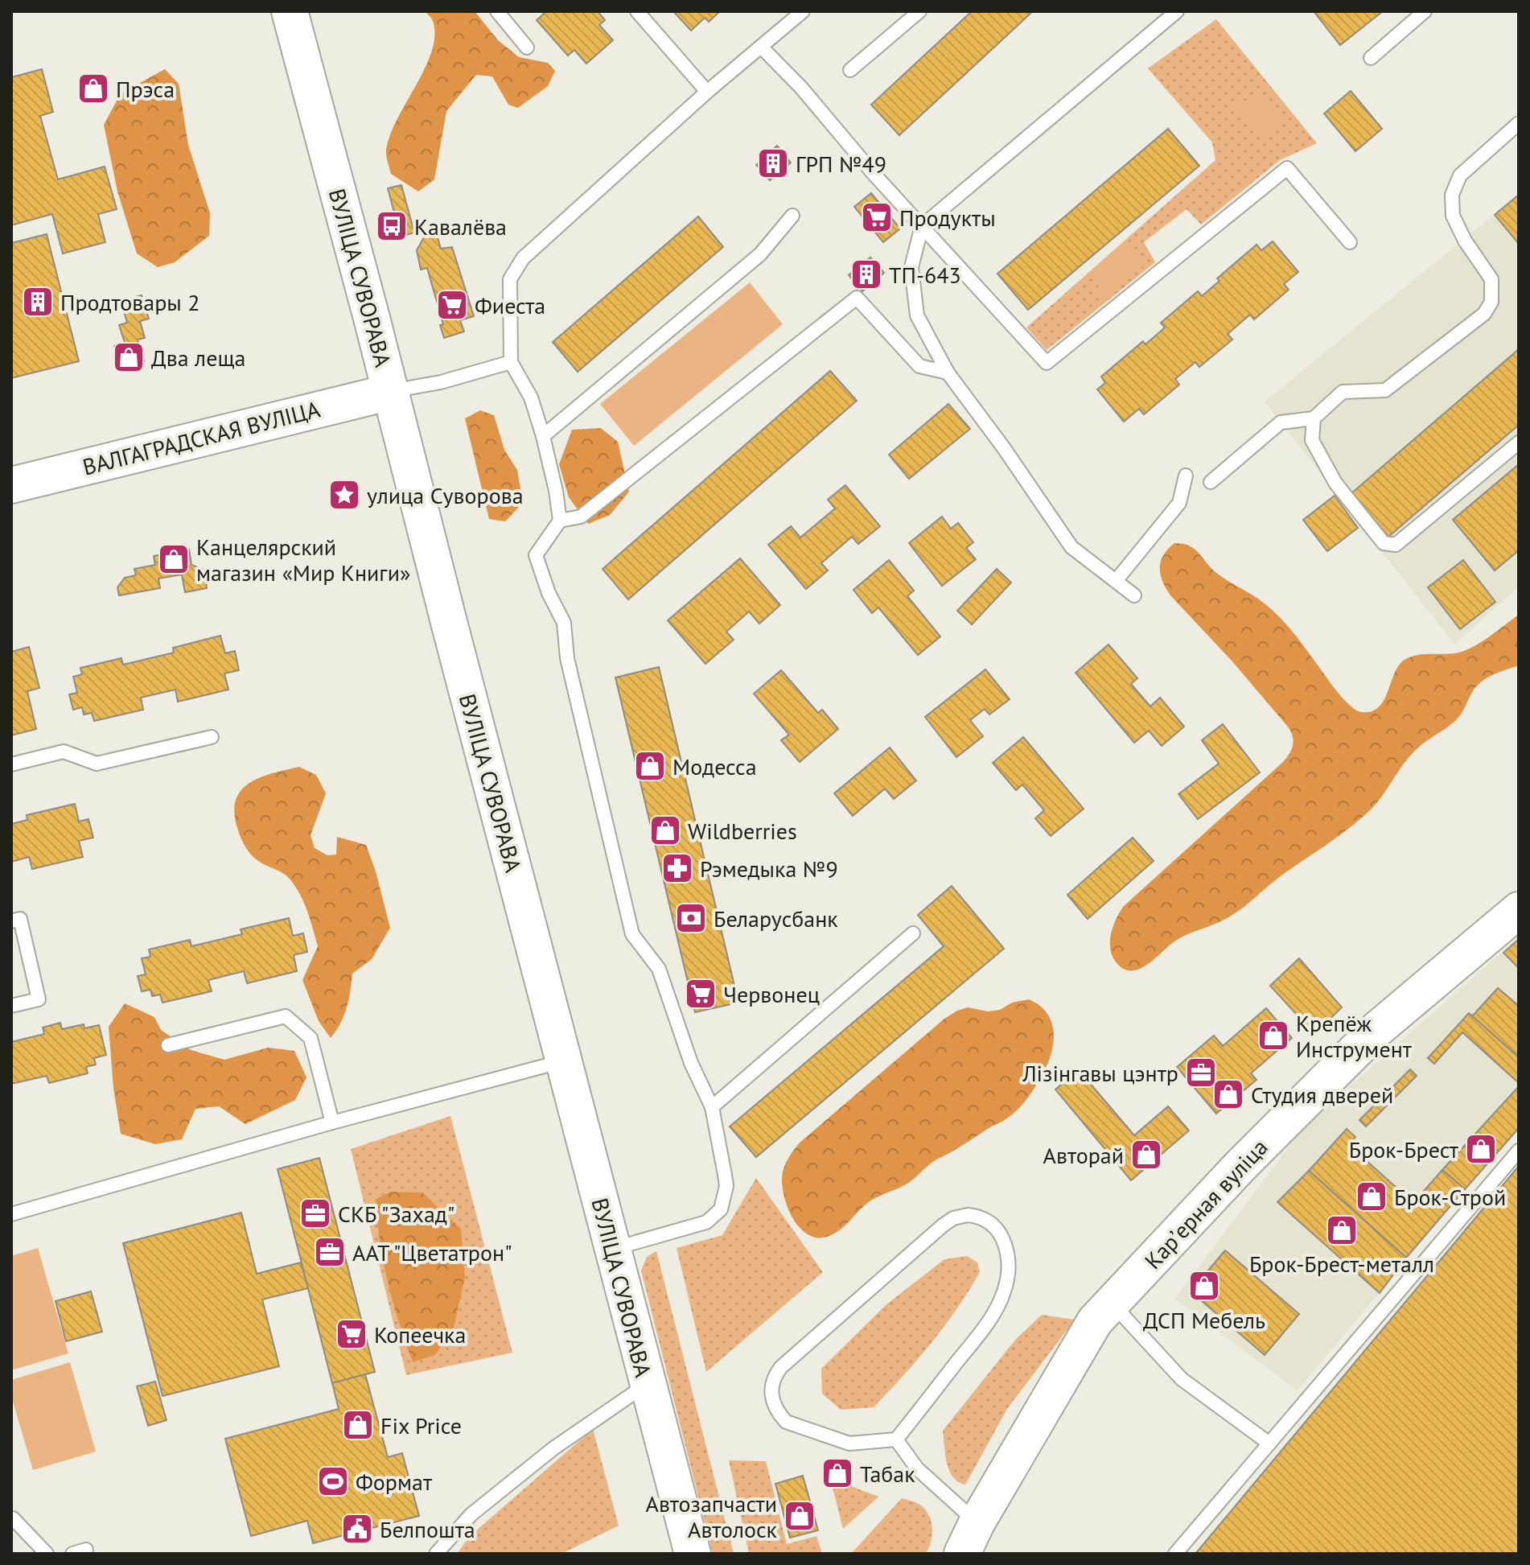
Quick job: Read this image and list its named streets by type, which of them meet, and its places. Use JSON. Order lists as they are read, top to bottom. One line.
{"streets":{"main road":["ВУЛІЦА СУВОРАВА","ВАЛГАГРАДСКАЯ ВУЛІЦА","Карʼерная вуліца"]},"crossings":[["ВУЛІЦА СУВОРАВА","ВАЛГАГРАДСКАЯ ВУЛІЦА"]],"places":{"shop":["Прэса","Два леща","Канцелярский магазин «Мир Книги»","Модесса","Wildberries","Крепёж Инструмент","Студия дверей","Брок-Брест","Авторай","Брок-Строй","Брок-Брест-металл","ДСП Мебель","Fix Price","Табак","Автозапчасти Автолоск"],"building":["ГРП №49","ТП-643","Продтовары 2"],"supermarket":["Продукты","Фиеста","Червонец","Копеечка"],"bus stop":["Кавалёва"],"place":["улица Суворова"],"pharmacy":["Рэмедыка №9"],"bank":["Беларусбанк"],"office":["Лізінгавы цэнтр","СКБ \"Захад\"","ААТ \"Цветатрон\""],"sports":["Формат"],"public building":["Белпошта"]}}
